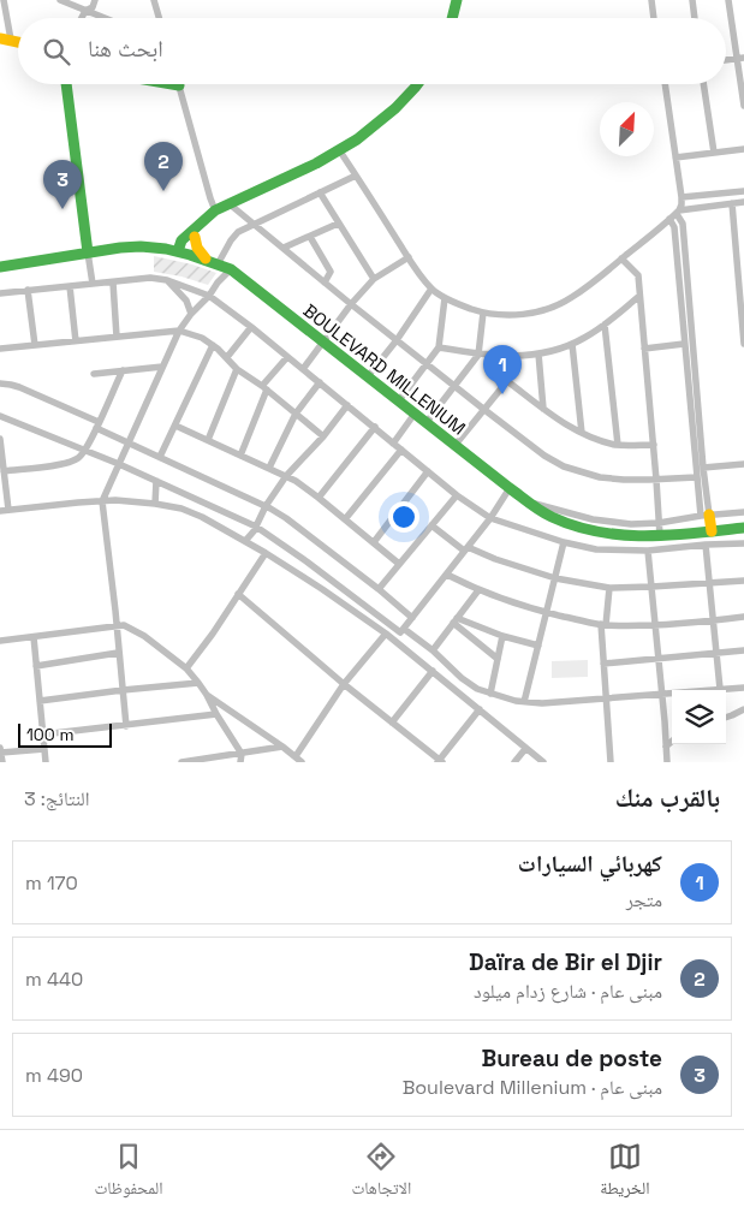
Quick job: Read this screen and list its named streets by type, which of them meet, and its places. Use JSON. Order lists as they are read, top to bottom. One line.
{"streets":{"main road":["BOULEVARD MILLENIUM"]},"scale_bar":"100 m","north":"top right","page":{"search":"ابحث هنا","pins":["2","3","1"],"scale":"100 m","heading":["بالقرب منك","النتائج: 3"],"list":[{"mark":"1","name":"كهربائي السيارات","note":"متجر","value":"170 m"},{"mark":"2","name":"Daïra de Bir el Djir","note":"مبنى عام · شارع زدام ميلود","value":"440 m"},{"mark":"3","name":"Bureau de poste","note":"مبنى عام · Boulevard Millenium","value":"490 m"}],"nav":["الخريطة","الاتجاهات","المحفوظات"]}}
